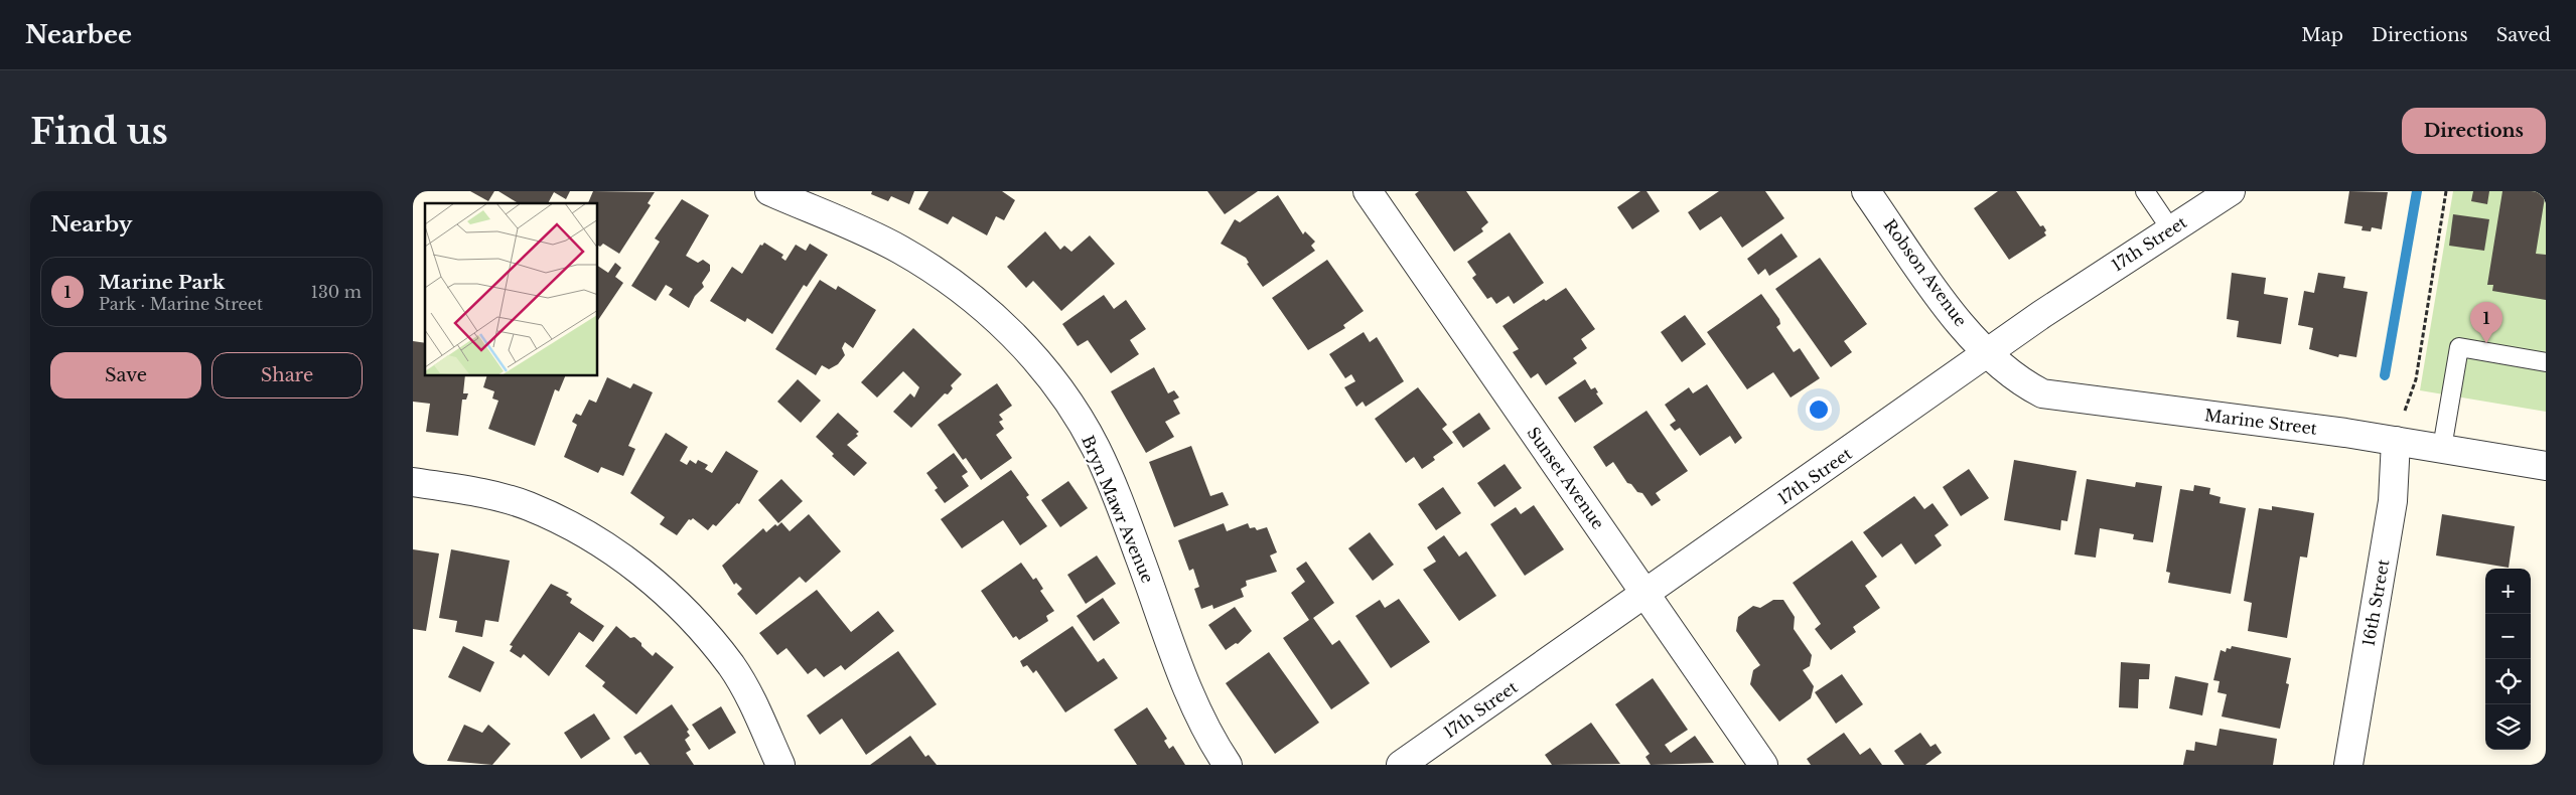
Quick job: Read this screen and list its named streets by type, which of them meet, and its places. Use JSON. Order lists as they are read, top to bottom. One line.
{"streets":{"street":["17th Street","Robson Avenue","Marine Street","Sunset Avenue","Bryn Mawr Avenue","16th Street"]},"crossings":[["17th Street","Robson Avenue"],["17th Street","Marine Street"],["17th Street","Sunset Avenue"],["Robson Avenue","Marine Street"],["Marine Street","16th Street"]],"page":{"header":"Nearbee","nav":["Map","Directions","Saved"],"buttons":["Directions",["Save","Share"]],"title":"Find us","heading":"Nearby","list":[{"mark":"1","name":"Marine Park","note":"Park · Marine Street","value":"130 m"}],"pins":"1","map_buttons":["+","−"]}}
